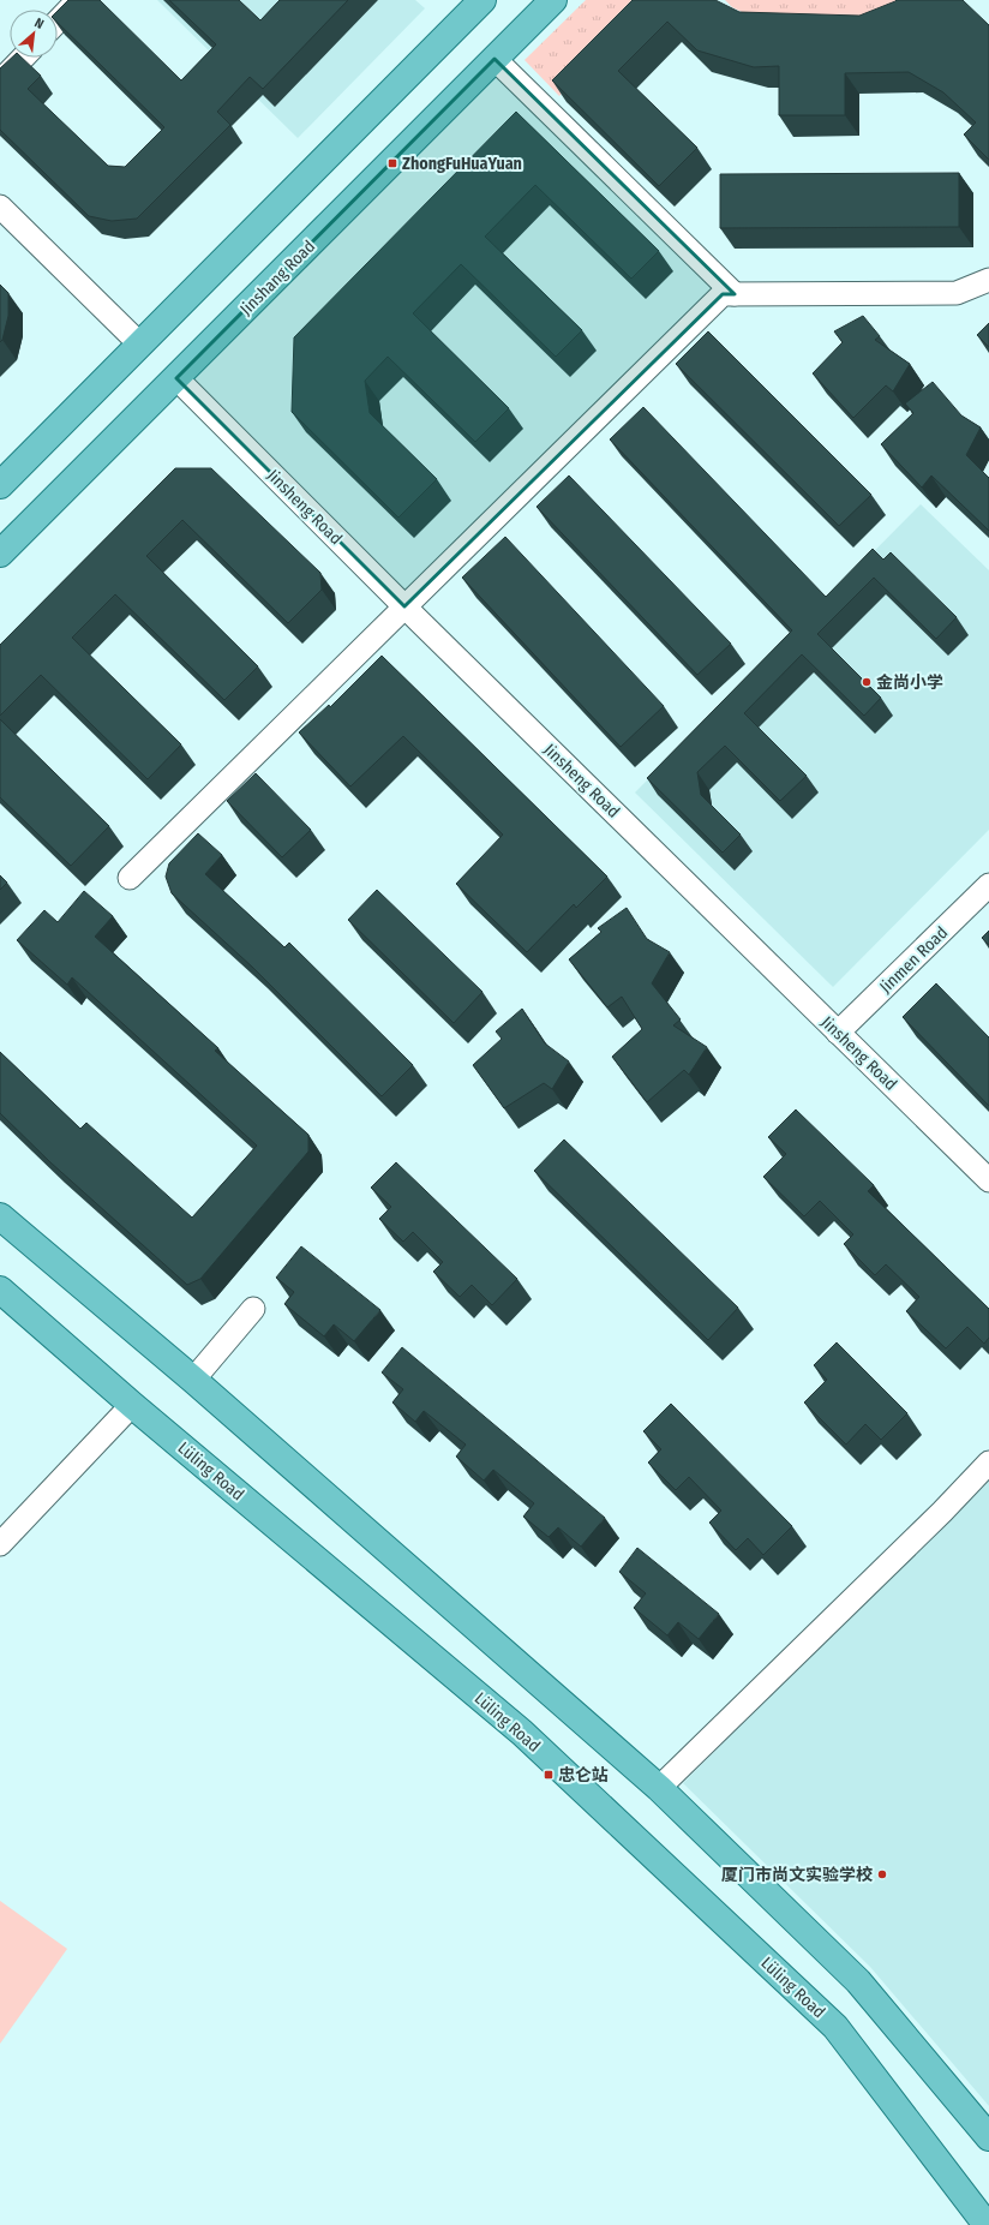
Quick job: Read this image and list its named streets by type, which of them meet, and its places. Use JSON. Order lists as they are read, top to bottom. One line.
{"streets":{"main road":["Jinshang Road","Lüling Road"],"street":["Jinsheng Road","Jinmen Road"]},"crossings":[["Jinshang Road","Jinsheng Road"],["Jinsheng Road","Jinmen Road"]],"places":{"transit":["ZhongFuHuaYuan","忠仑站"],"other":["金尚小学","厦门市尚文实验学校"]},"north":"top right"}
